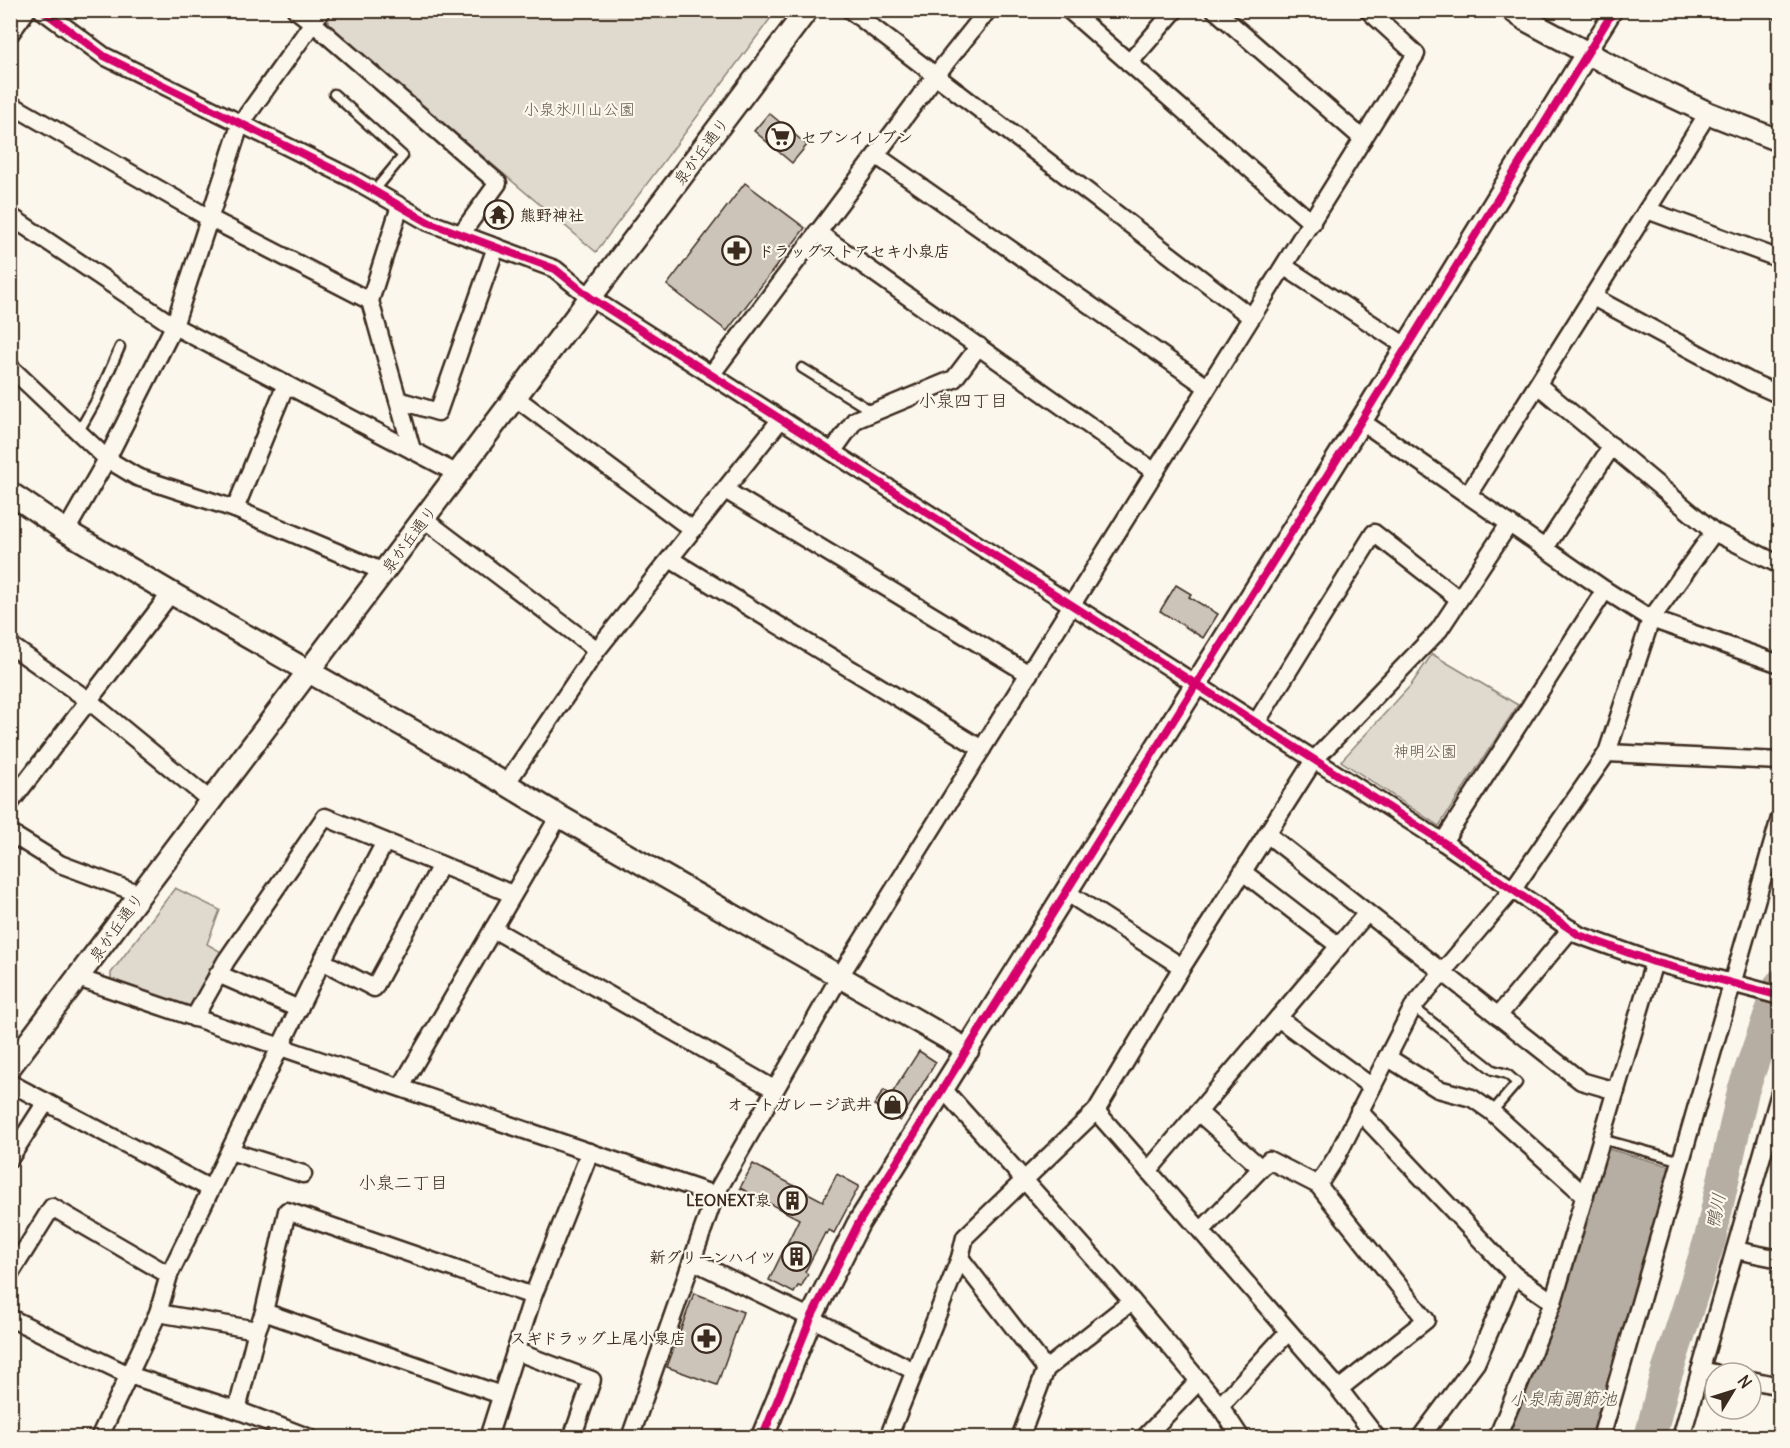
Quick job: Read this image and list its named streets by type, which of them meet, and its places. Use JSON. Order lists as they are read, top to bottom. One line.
{"streets":{"street":["泉が丘通り"]},"districts":["小泉四丁目","小泉二丁目"],"water":["鴨川","小泉南調節池"],"parks":["小泉氷川山公園","神明公園"],"places":{"supermarket":["セブンイレブン"],"temple":["熊野神社"],"pharmacy":["ドラッグストアセキ小泉店","スギドラッグ上尾小泉店"],"shop":["オートガレージ武井"],"building":["LEONEXT泉","新グリーンハイツ"]},"north":"top right"}
